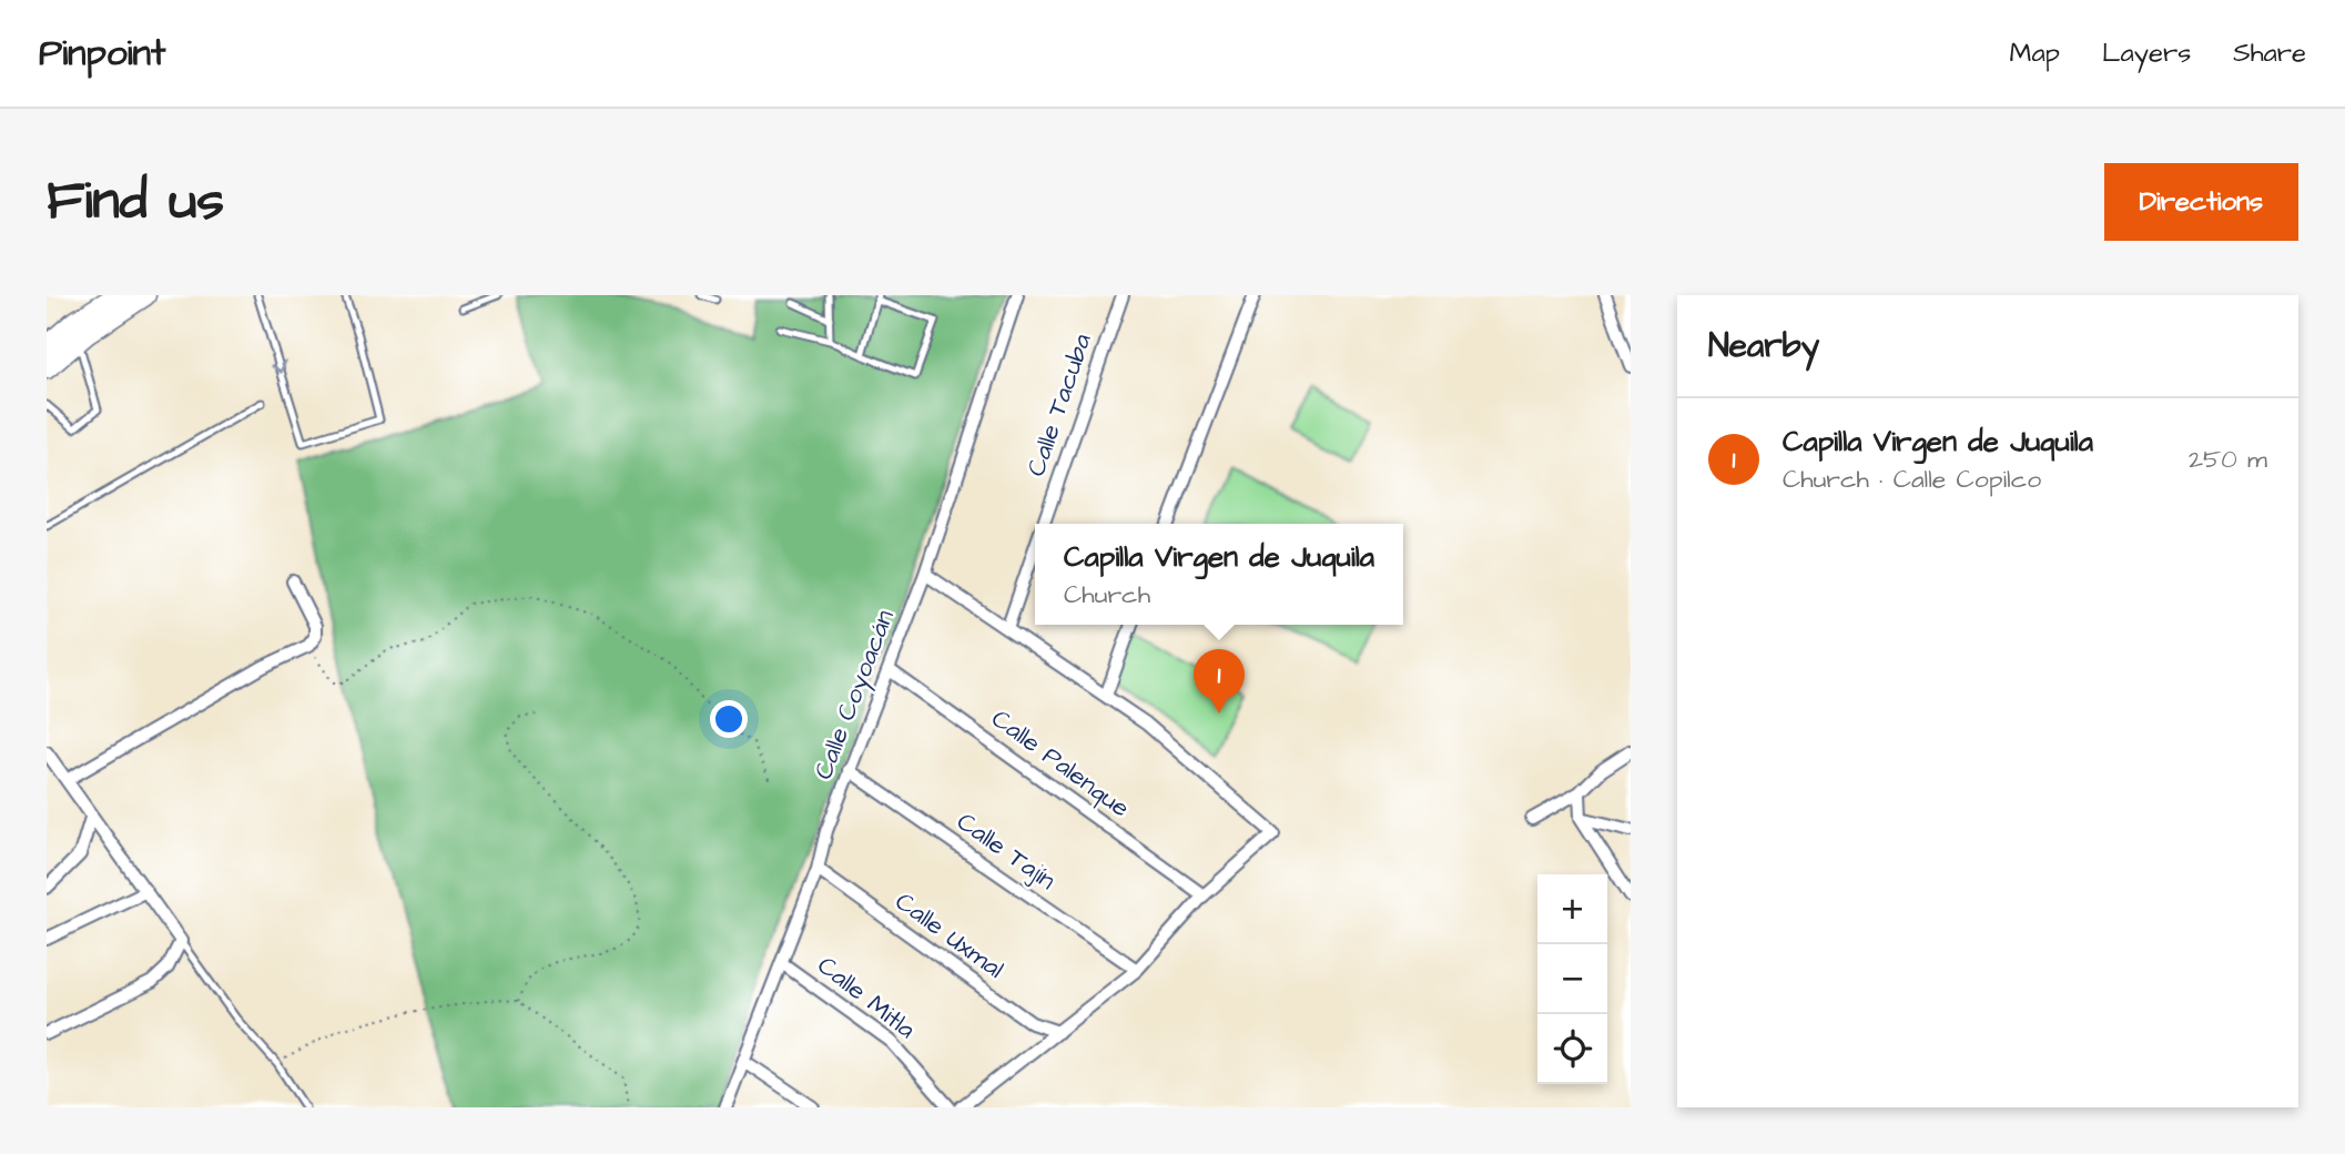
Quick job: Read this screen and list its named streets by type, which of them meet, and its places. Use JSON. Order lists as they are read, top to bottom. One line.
{"streets":{"street":["Calle Tacuba","Calle Coyoacán","Calle Palenque","Calle Tajín","Calle Uxmal","Calle Mitla"]},"crossings":[["Calle Coyoacán","Calle Palenque"],["Calle Coyoacán","Calle Tajín"],["Calle Coyoacán","Calle Uxmal"],["Calle Coyoacán","Calle Mitla"]],"page":{"header":"Pinpoint","nav":["Map","Layers","Share"],"buttons":"Directions","title":"Find us","heading":"Nearby","list":[{"mark":"1","name":"Capilla Virgen de Juquila","note":"Church · Calle Copilco","value":"250 m"}],"popup":["Capilla Virgen de Juquila","Church"],"pins":"1","map_buttons":["+","−"]}}
